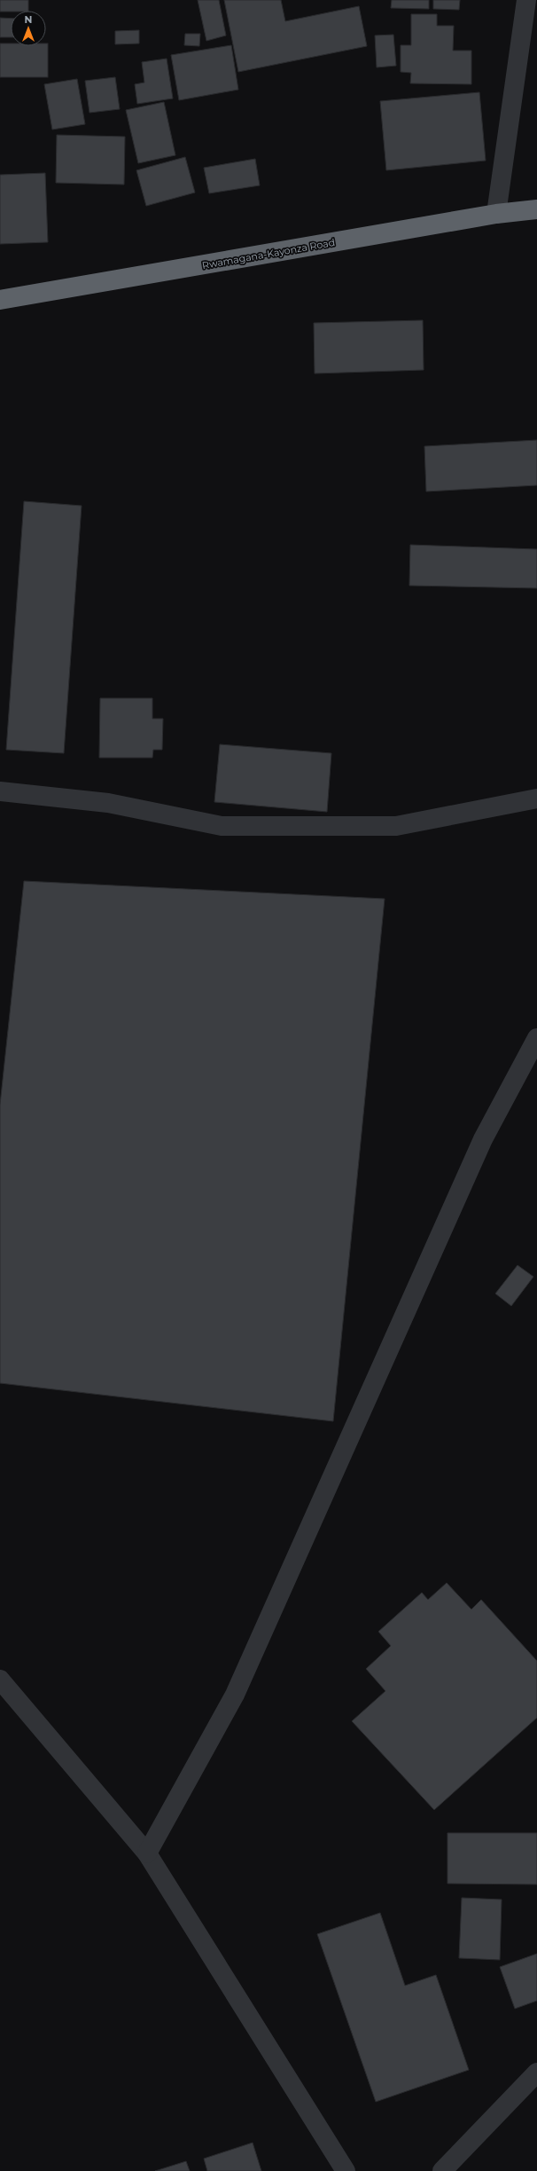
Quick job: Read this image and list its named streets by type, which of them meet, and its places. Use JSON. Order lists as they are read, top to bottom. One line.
{"streets":{"highway":["Rwamagana-Kayonza Road"]},"north":"top"}
